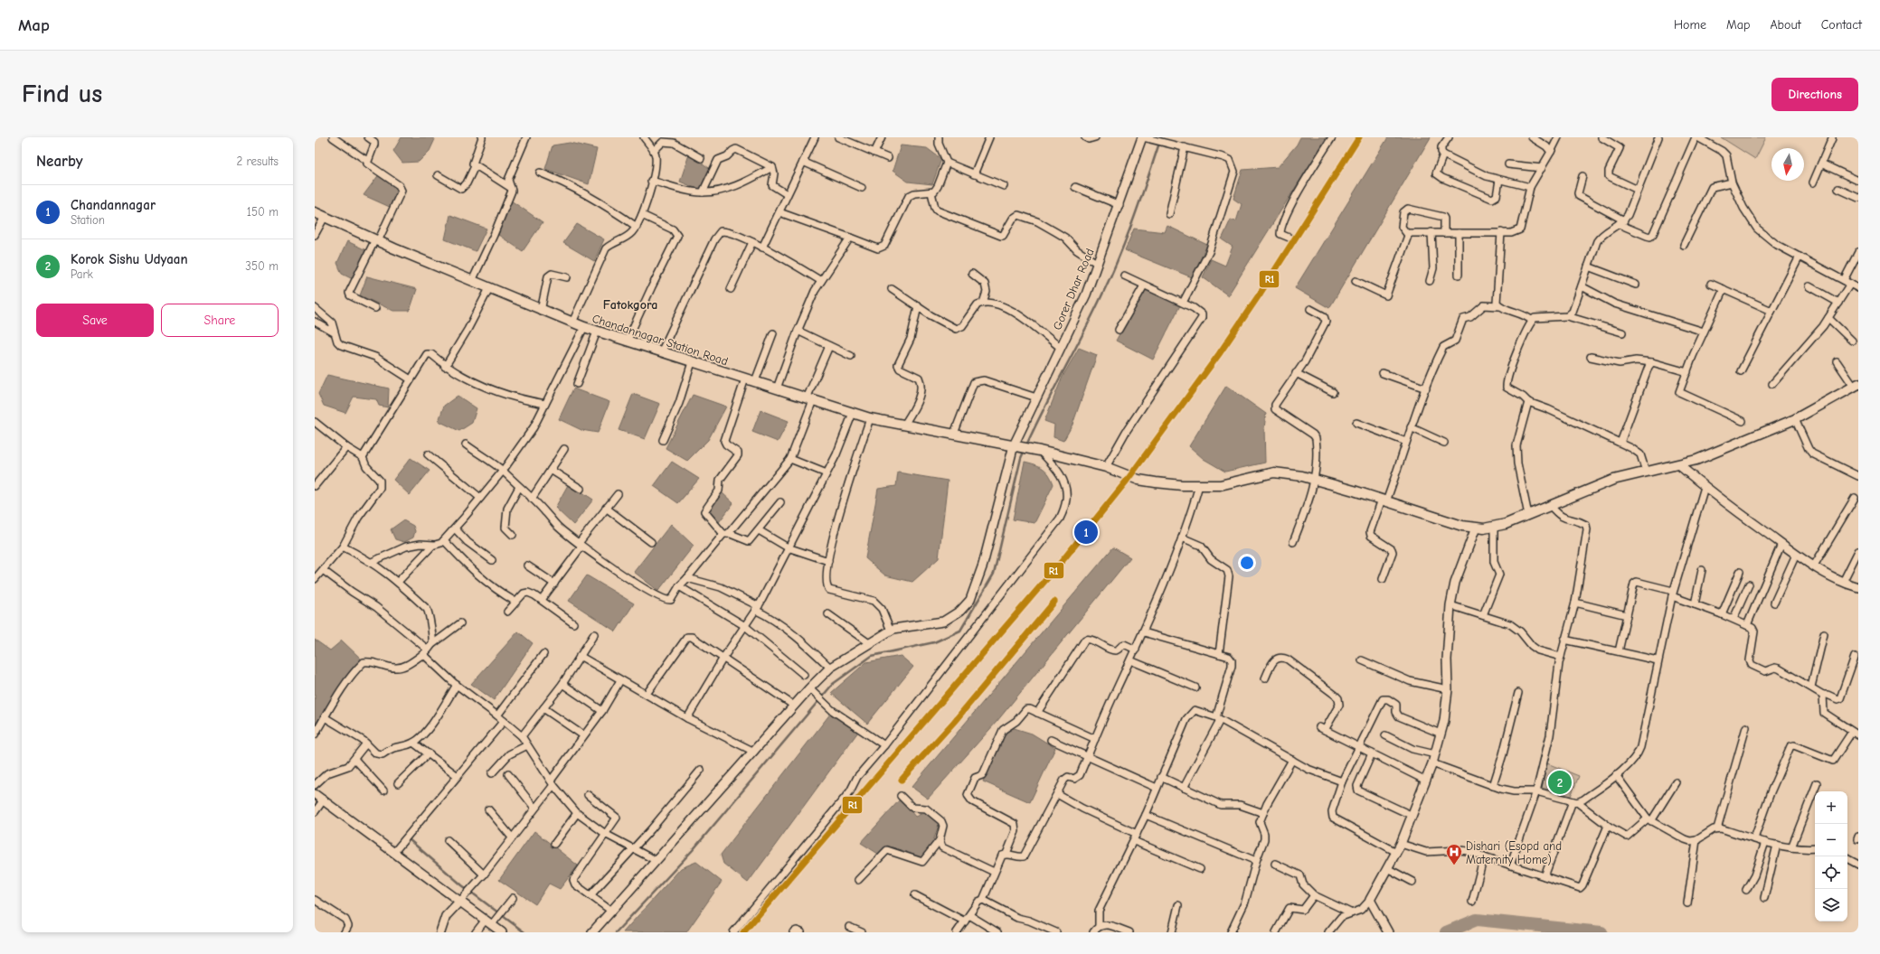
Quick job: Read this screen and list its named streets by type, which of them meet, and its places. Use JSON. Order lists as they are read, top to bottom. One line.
{"streets":{"main road":["Chandannagar Station Road"],"street":["Gorer Dhar Road"]},"crossings":[["Gorer Dhar Road","Chandannagar Station Road"]],"districts":["Fatokgora"],"places":{"hospital":["Dishari (Esopd and Maternity Home)"]},"lines":["transit line R1"],"north":"bottom","page":{"header":"Map","nav":["Home","Map","About","Contact"],"buttons":["Directions",["Save","Share"]],"title":"Find us","heading":["Nearby","2 results"],"list":[{"mark":"1","name":"Chandannagar","note":"Station","value":"150 m"},{"mark":"2","name":"Korok Sishu Udyaan","note":"Park","value":"350 m"}],"pins":["1","2"],"map_buttons":["+","−"]}}
